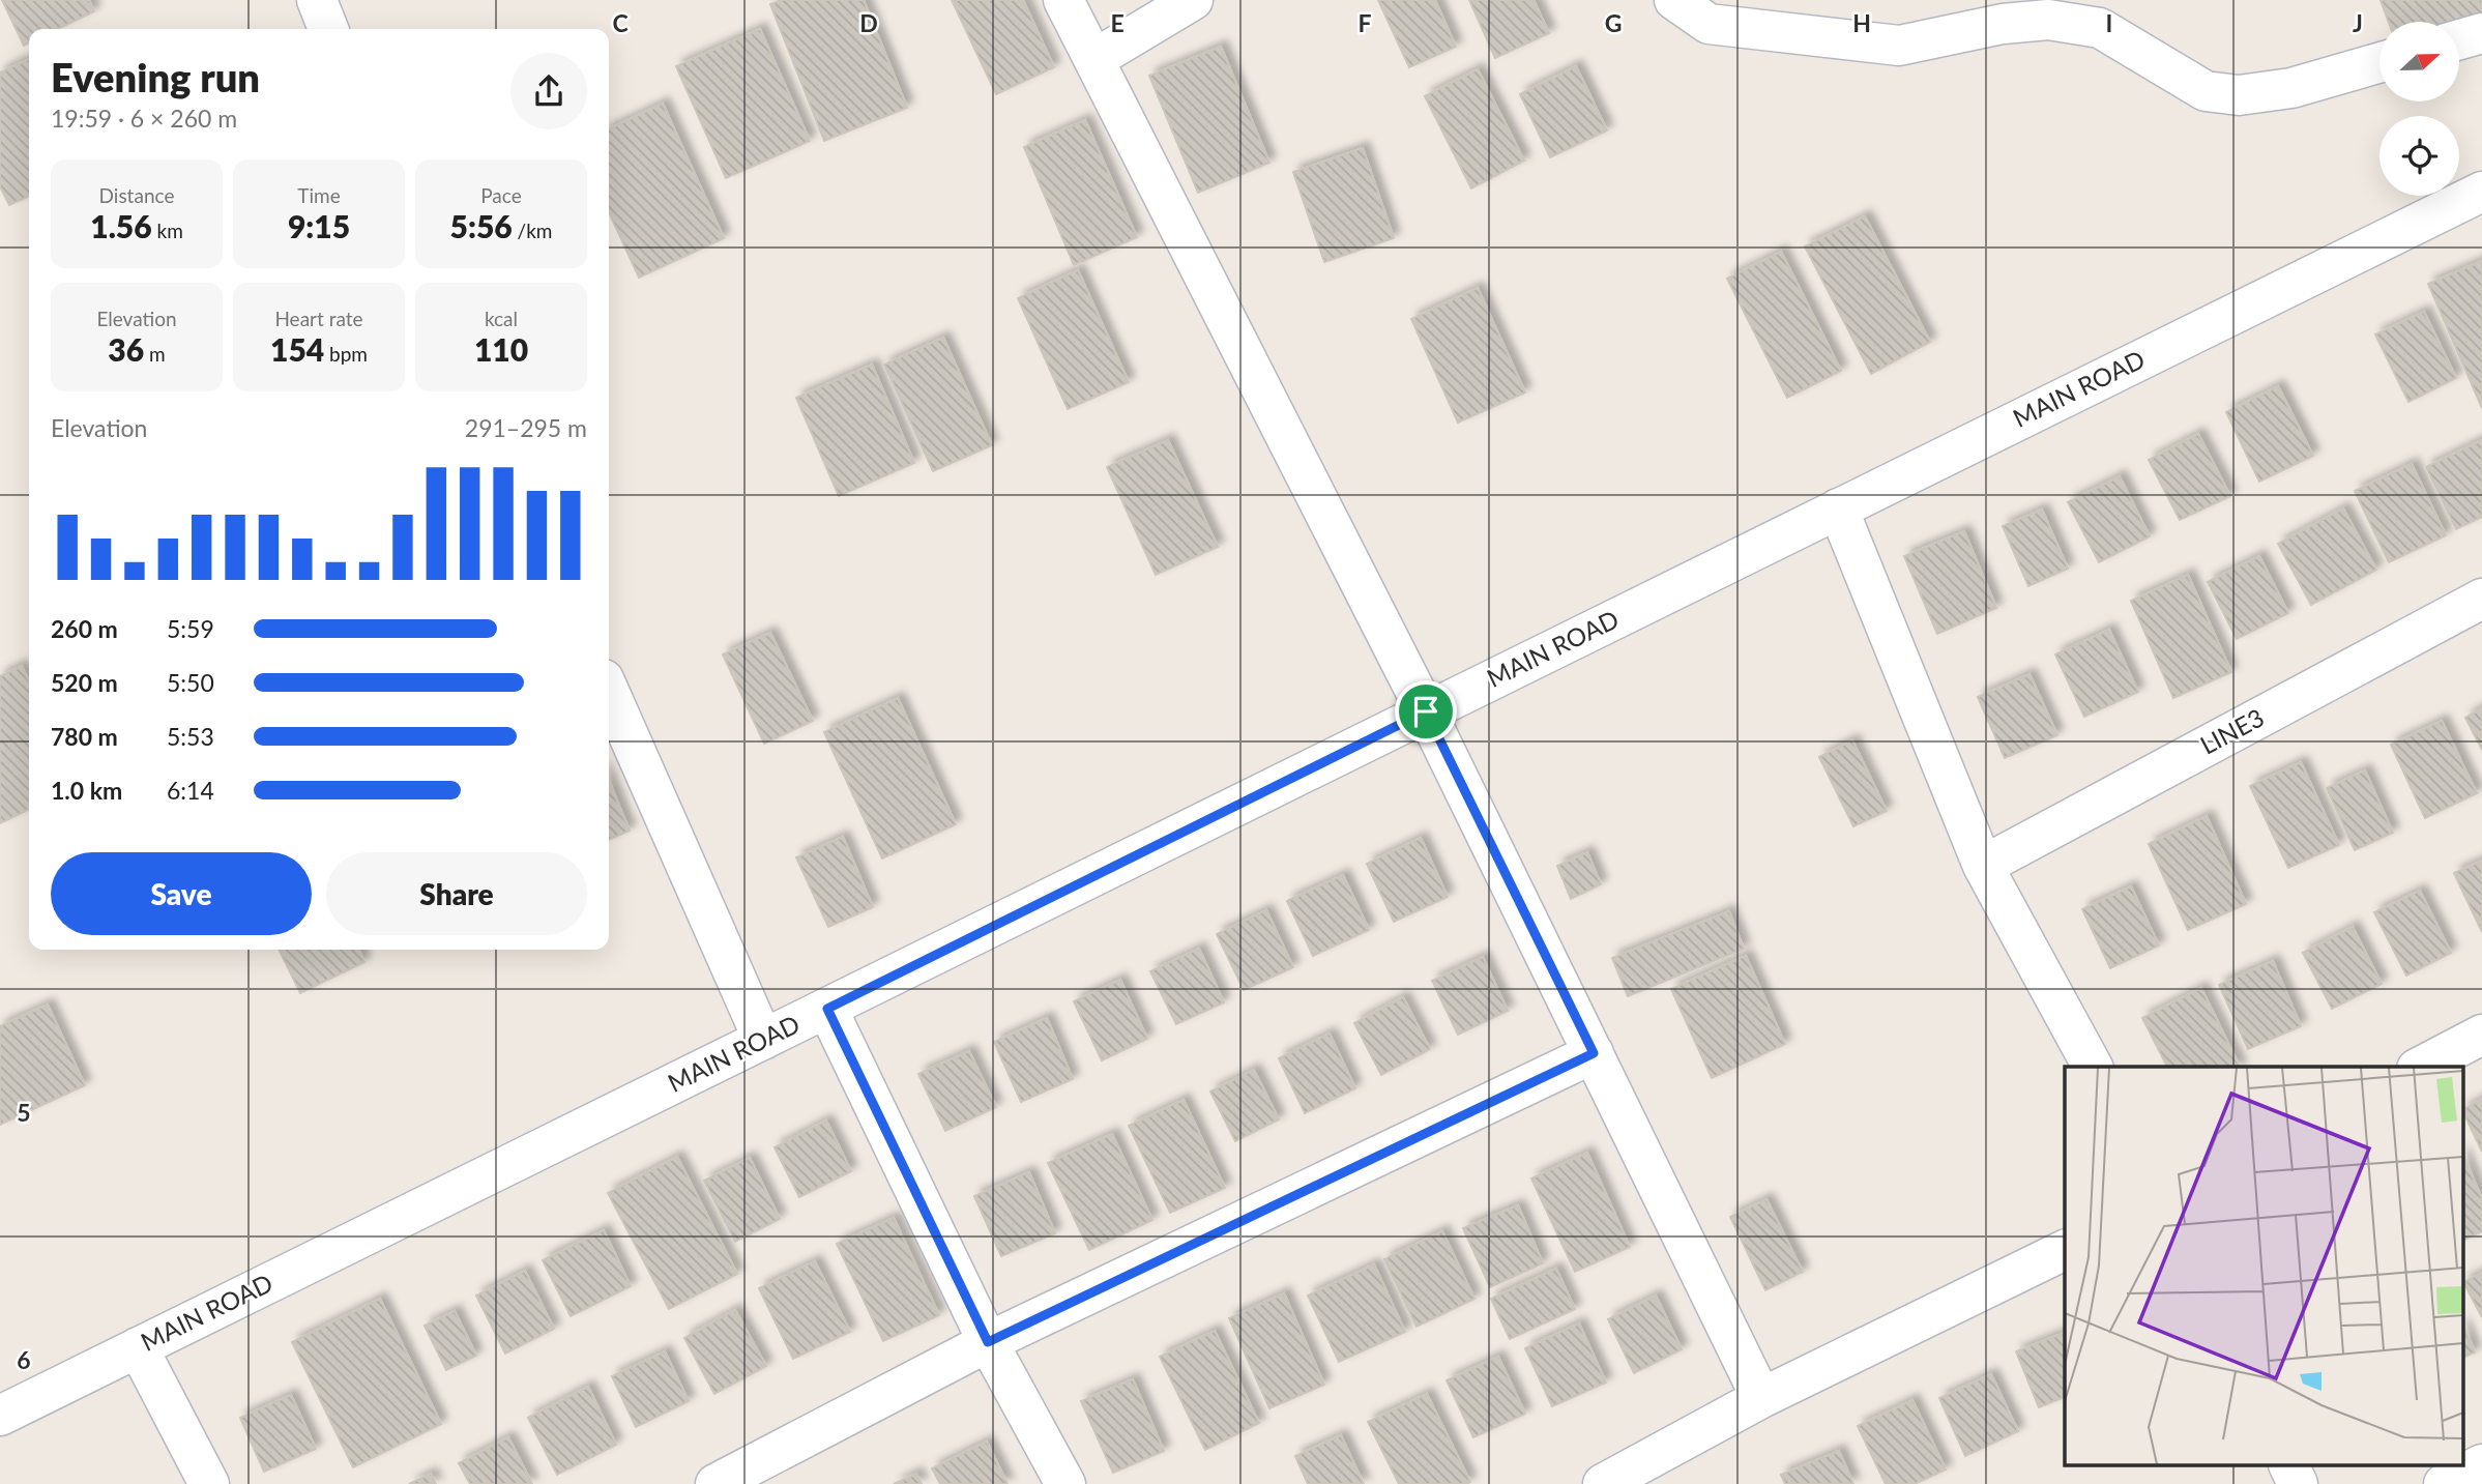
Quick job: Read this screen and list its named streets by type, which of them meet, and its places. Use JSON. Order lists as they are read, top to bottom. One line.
{"streets":{"street":["MAIN ROAD","LINE3"]},"north":"right","page":{"heading":["Evening run","19:59 · 6 × 260 m"],"stats":[["Distance","1.56 km"],["Time","9:15"],["Pace","5:56 /km"],["Elevation","36 m"],["Heart rate","154 bpm"],["kcal","110"]],"chart":["Elevation","291–295 m"],"list":[{"name":"260 m","note":"5:59"},{"name":"520 m","note":"5:50"},{"name":"780 m","note":"5:53"},{"name":"1.0 km","note":"6:14"}],"buttons":["Save","Share"]},"grid":{"columns":["C","D","E","F","G","H","I","J"],"rows":["5","6"]}}
